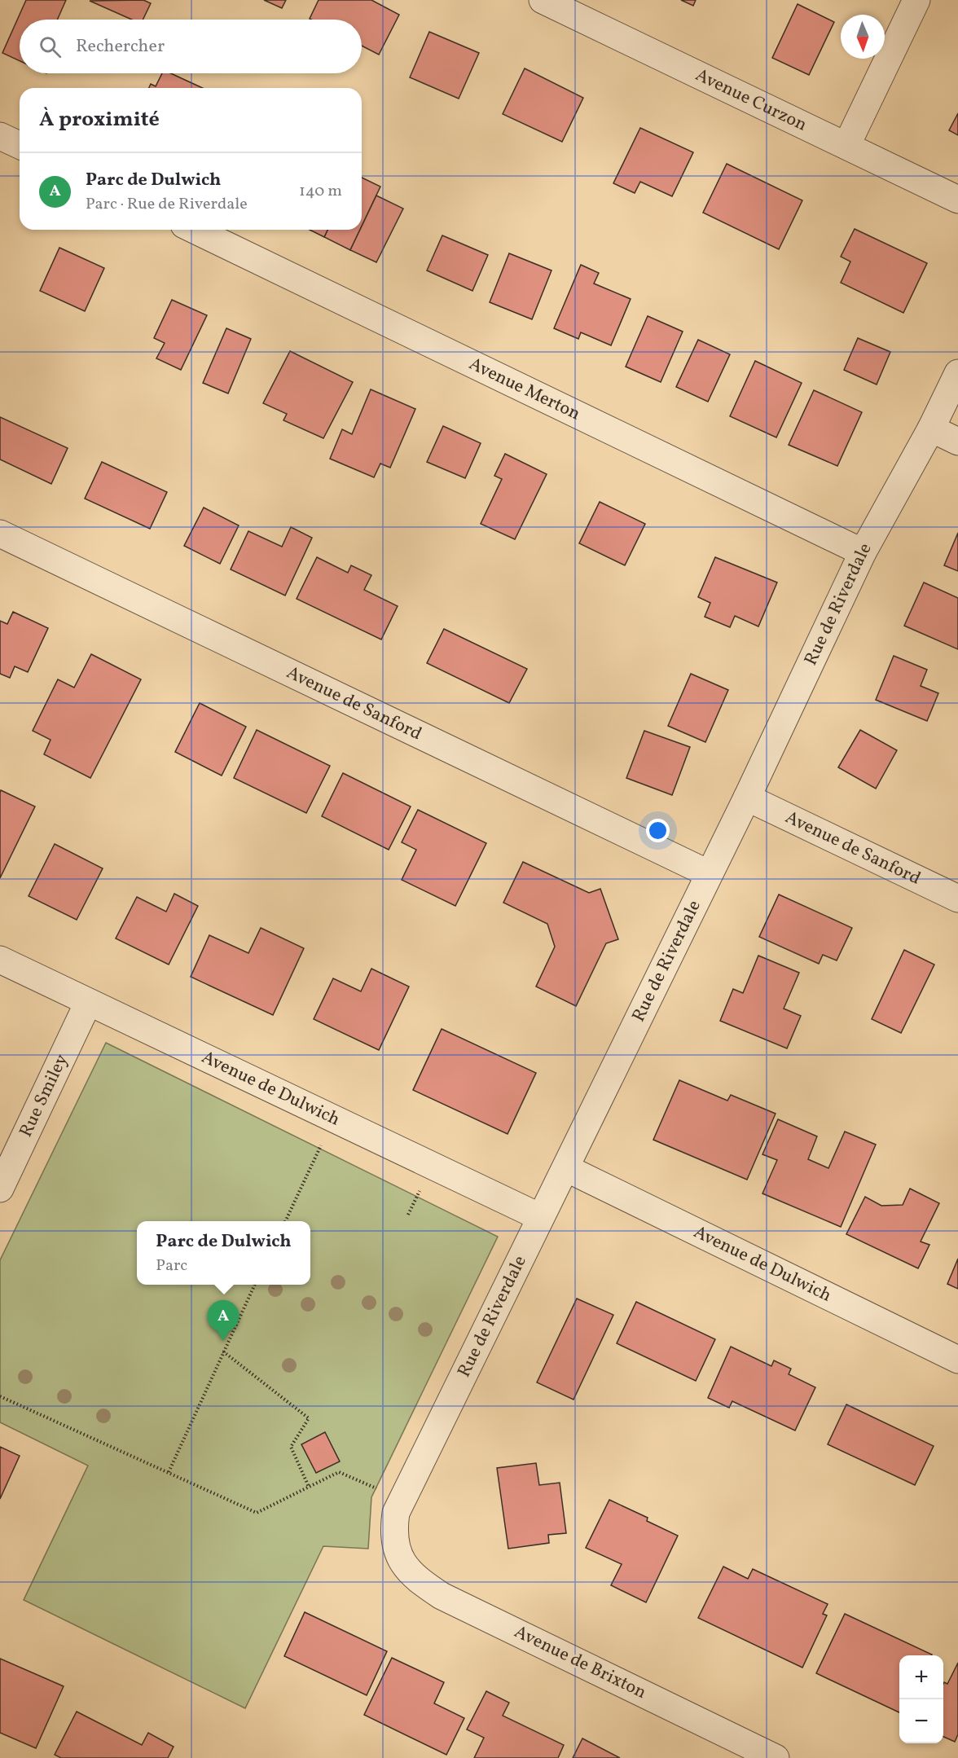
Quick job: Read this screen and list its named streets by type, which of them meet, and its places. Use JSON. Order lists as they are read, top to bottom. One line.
{"streets":{"street":["Avenue Curzon","Avenue Merton","Rue de Riverdale","Avenue de Sanford","Avenue de Dulwich","Rue Smiley","Avenue de Brixton"]},"crossings":[["Avenue Merton","Rue de Riverdale"],["Rue de Riverdale","Avenue de Sanford"],["Rue de Riverdale","Avenue de Dulwich"],["Rue de Riverdale","Avenue de Brixton"],["Avenue de Dulwich","Rue Smiley"]],"north":"bottom","page":{"search":"Rechercher","heading":"À proximité","list":[{"mark":"A","name":"Parc de Dulwich","note":"Parc · Rue de Riverdale","value":"140 m"}],"popup":["Parc de Dulwich","Parc"],"pins":"A","map_buttons":["+","−"]}}
